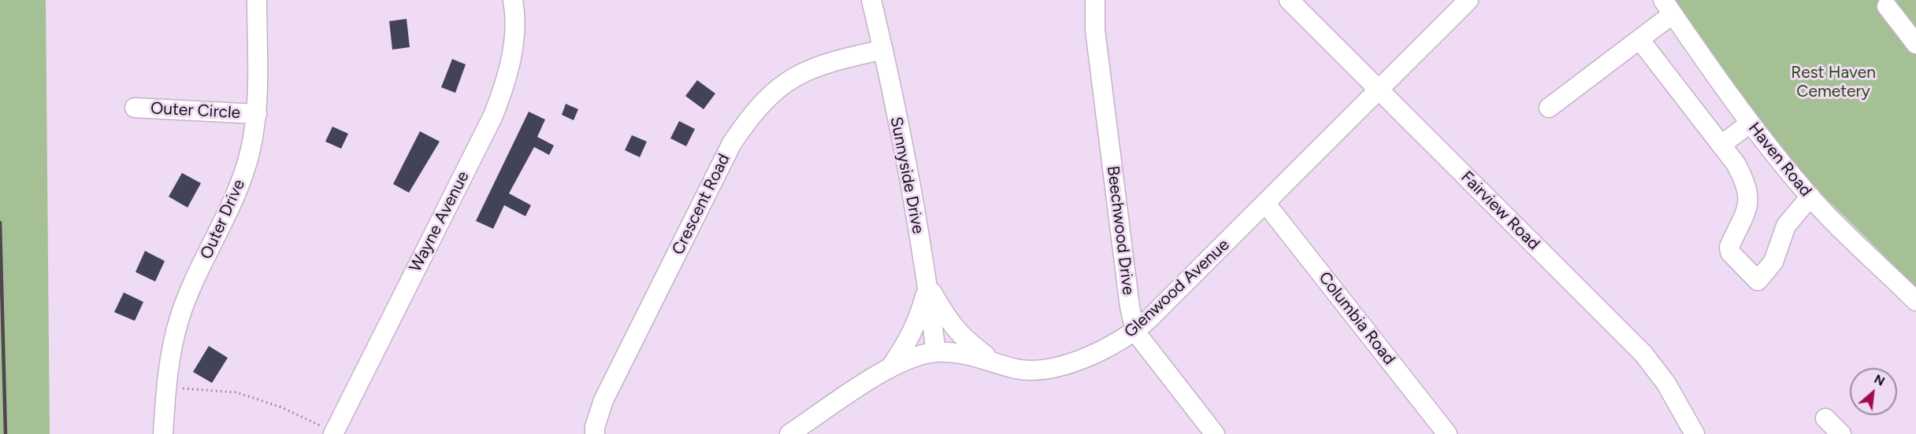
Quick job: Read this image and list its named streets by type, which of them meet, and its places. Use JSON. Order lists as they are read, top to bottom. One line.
{"streets":{"street":["Outer Circle","Haven Road","Sunnyside Drive","Crescent Road","Fairview Road","Outer Drive","Wayne Avenue","Beechwood Drive","Glenwood Avenue","Columbia Road"]},"crossings":[["Outer Circle","Outer Drive"],["Sunnyside Drive","Crescent Road"],["Sunnyside Drive","Glenwood Avenue"],["Fairview Road","Glenwood Avenue"],["Beechwood Drive","Glenwood Avenue"],["Glenwood Avenue","Columbia Road"]],"parks":["Rest Haven Cemetery"],"north":"top right"}
